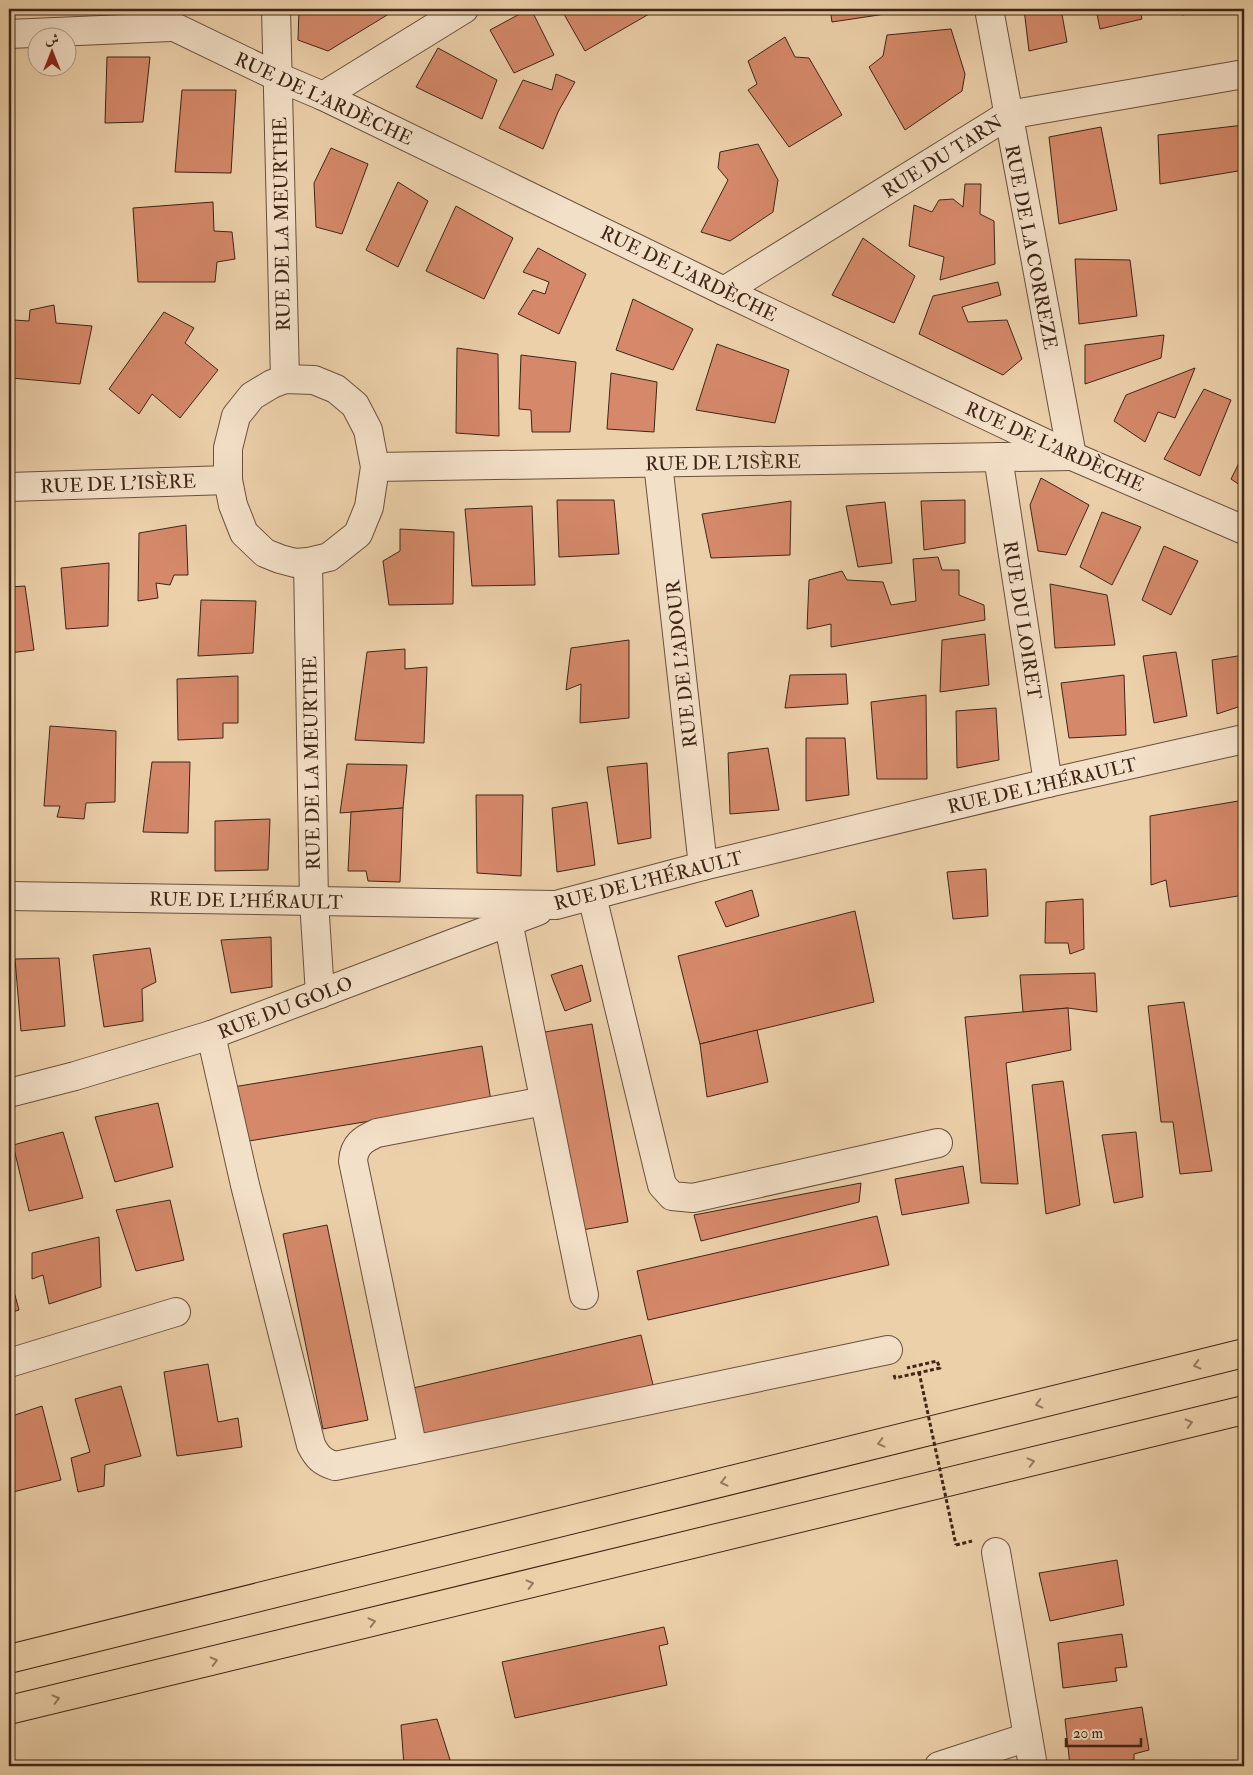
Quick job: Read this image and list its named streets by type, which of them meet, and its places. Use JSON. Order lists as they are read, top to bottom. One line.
{"streets":{"street":["RUE DE L'ARDÈCHE","RUE DU TARN","RUE DE LA MEURTHE","RUE DE LA CORREZE","RUE DE L'ISÈRE","RUE DU LOIRET","RUE DE L'ADOUR","RUE DE L'HÉRAULT","RUE DU GOLO"]},"crossings":[["RUE DE L'ARDÈCHE","RUE DU TARN"],["RUE DE L'ARDÈCHE","RUE DE LA MEURTHE"],["RUE DE L'ARDÈCHE","RUE DE LA CORREZE"],["RUE DE L'ARDÈCHE","RUE DE L'ISÈRE"],["RUE DU TARN","RUE DE LA CORREZE"],["RUE DE LA MEURTHE","RUE DE L'ISÈRE"],["RUE DE LA MEURTHE","RUE DE L'HÉRAULT"],["RUE DE LA MEURTHE","RUE DU GOLO"],["RUE DE LA CORREZE","RUE DE L'ISÈRE"],["RUE DE L'ISÈRE","RUE DU LOIRET"],["RUE DE L'ISÈRE","RUE DE L'ADOUR"],["RUE DU LOIRET","RUE DE L'HÉRAULT"],["RUE DE L'ADOUR","RUE DE L'HÉRAULT"],["RUE DE L'HÉRAULT","RUE DU GOLO"]],"scale_bar":"20 m","north":"top"}
